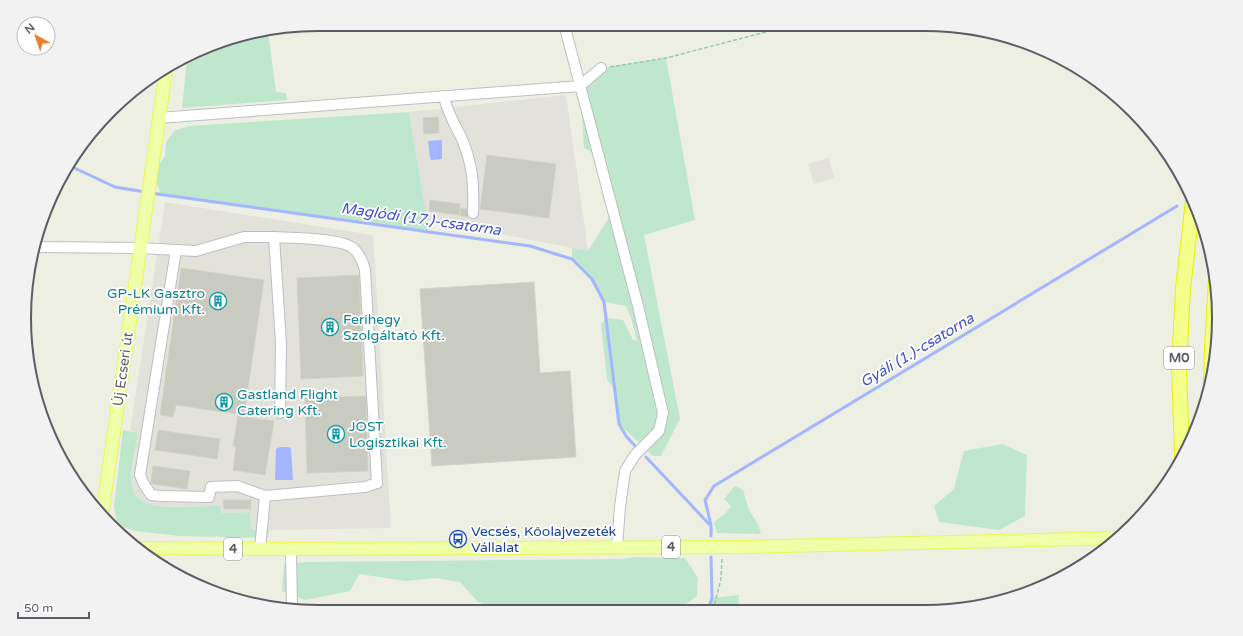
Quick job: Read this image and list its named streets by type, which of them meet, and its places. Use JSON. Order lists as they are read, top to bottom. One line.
{"streets":{"highway":["M0"],"main road":["Új Ecseri út","4"]},"water":["Maglódi (17.)-csatorna","Gyáli (1.)-csatorna"],"places":{"building":["GP-LK Gasztro Prémium Kft.","Ferihegy Szolgáltató Kft.","Gastland Flight Catering Kft.","JOST Logisztikai Kft."],"bus stop":["Vecsés, Kőolajvezeték Vállalat"]},"scale_bar":"50 m","north":"top left"}
